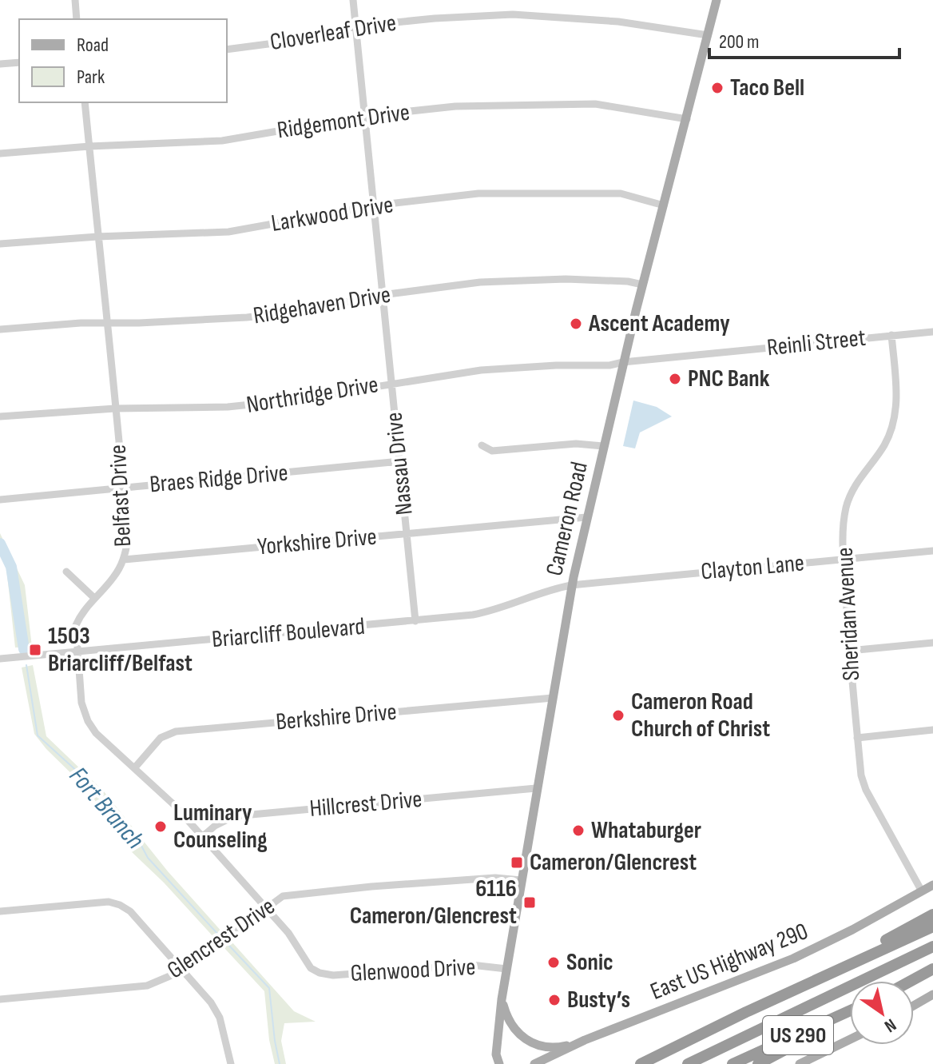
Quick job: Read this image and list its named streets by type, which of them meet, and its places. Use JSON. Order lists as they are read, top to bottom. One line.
{"streets":{"highway":["US 290"],"main road":["Cameron Road","East US Highway 290"],"street":["Cloverleaf Drive","Ridgemont Drive","Larkwood Drive","Ridgehaven Drive","Reinli Street","Northridge Drive","Nassau Drive","Braes Ridge Drive","Belfast Drive","Yorkshire Drive","Clayton Lane","Sheridan Avenue","Briarcliff Boulevard","Berkshire Drive","Hillcrest Drive","Glencrest Drive","Glenwood Drive"]},"crossings":[["Cloverleaf Drive","Nassau Drive"],["Cloverleaf Drive","Cameron Road"],["Ridgemont Drive","Nassau Drive"],["Ridgemont Drive","Belfast Drive"],["Ridgemont Drive","Cameron Road"],["Larkwood Drive","Nassau Drive"],["Larkwood Drive","Belfast Drive"],["Larkwood Drive","Cameron Road"],["Ridgehaven Drive","Nassau Drive"],["Ridgehaven Drive","Belfast Drive"],["Ridgehaven Drive","Cameron Road"],["Reinli Street","Northridge Drive"],["Reinli Street","Cameron Road"],["Reinli Street","Sheridan Avenue"],["Northridge Drive","Nassau Drive"],["Northridge Drive","Belfast Drive"],["Northridge Drive","Cameron Road"],["Nassau Drive","Braes Ridge Drive"],["Nassau Drive","Yorkshire Drive"],["Nassau Drive","Briarcliff Boulevard"],["Braes Ridge Drive","Belfast Drive"],["Belfast Drive","Yorkshire Drive"],["Belfast Drive","Briarcliff Boulevard"],["Belfast Drive","Berkshire Drive"],["Belfast Drive","Hillcrest Drive"],["Belfast Drive","Glencrest Drive"],["Belfast Drive","Glenwood Drive"],["Cameron Road","Yorkshire Drive"],["Cameron Road","Clayton Lane"],["Cameron Road","Briarcliff Boulevard"],["Cameron Road","Berkshire Drive"],["Cameron Road","Hillcrest Drive"],["Cameron Road","Glencrest Drive"],["Cameron Road","Glenwood Drive"],["Clayton Lane","Sheridan Avenue"],["Clayton Lane","Briarcliff Boulevard"],["Sheridan Avenue","East US Highway 290"]],"water":["Fort Branch"],"places":{"other":["Taco Bell","Ascent Academy","PNC Bank","Cameron Road Church of Christ","Luminary Counseling","Whataburger","Sonic","Busty’s"],"transit":["1503 Briarcliff/Belfast","Cameron/Glencrest","6116 Cameron/Glencrest"]},"legend":["Road","Park"],"scale_bar":"200 m","north":"bottom right"}
